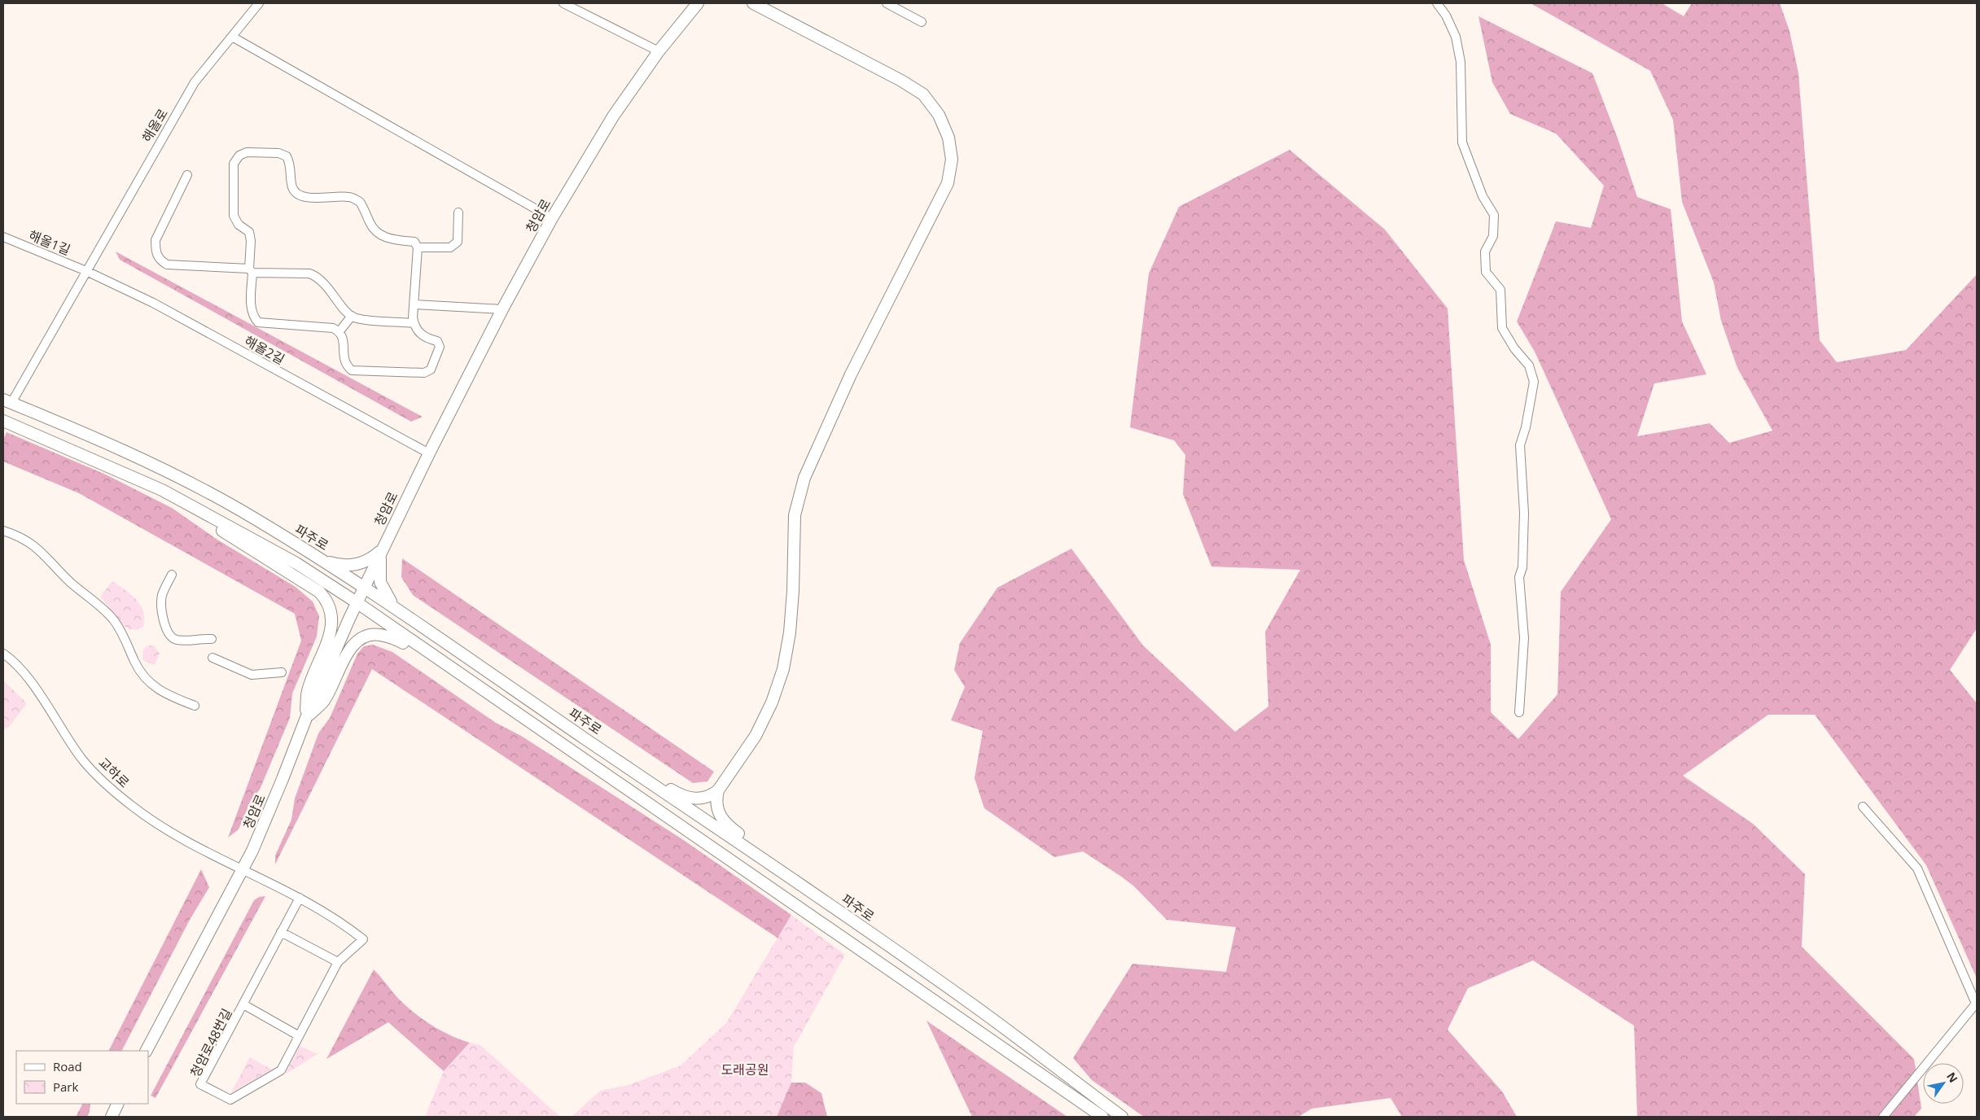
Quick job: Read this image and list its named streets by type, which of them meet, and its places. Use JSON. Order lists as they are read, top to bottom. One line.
{"streets":{"main road":["청암로","파주로"],"street":["해올로","해올1길","해올2길","교하로","청암로48번길"]},"crossings":[["해올로","해올1길"],["해올로","해올2길"],["해올로","파주로"],["청암로","해올2길"],["청암로","파주로"],["청암로","교하로"],["청암로","청암로48번길"],["해올1길","해올2길"],["교하로","청암로48번길"]],"parks":["도래공원"],"legend":["Road","Park"],"north":"top right"}
